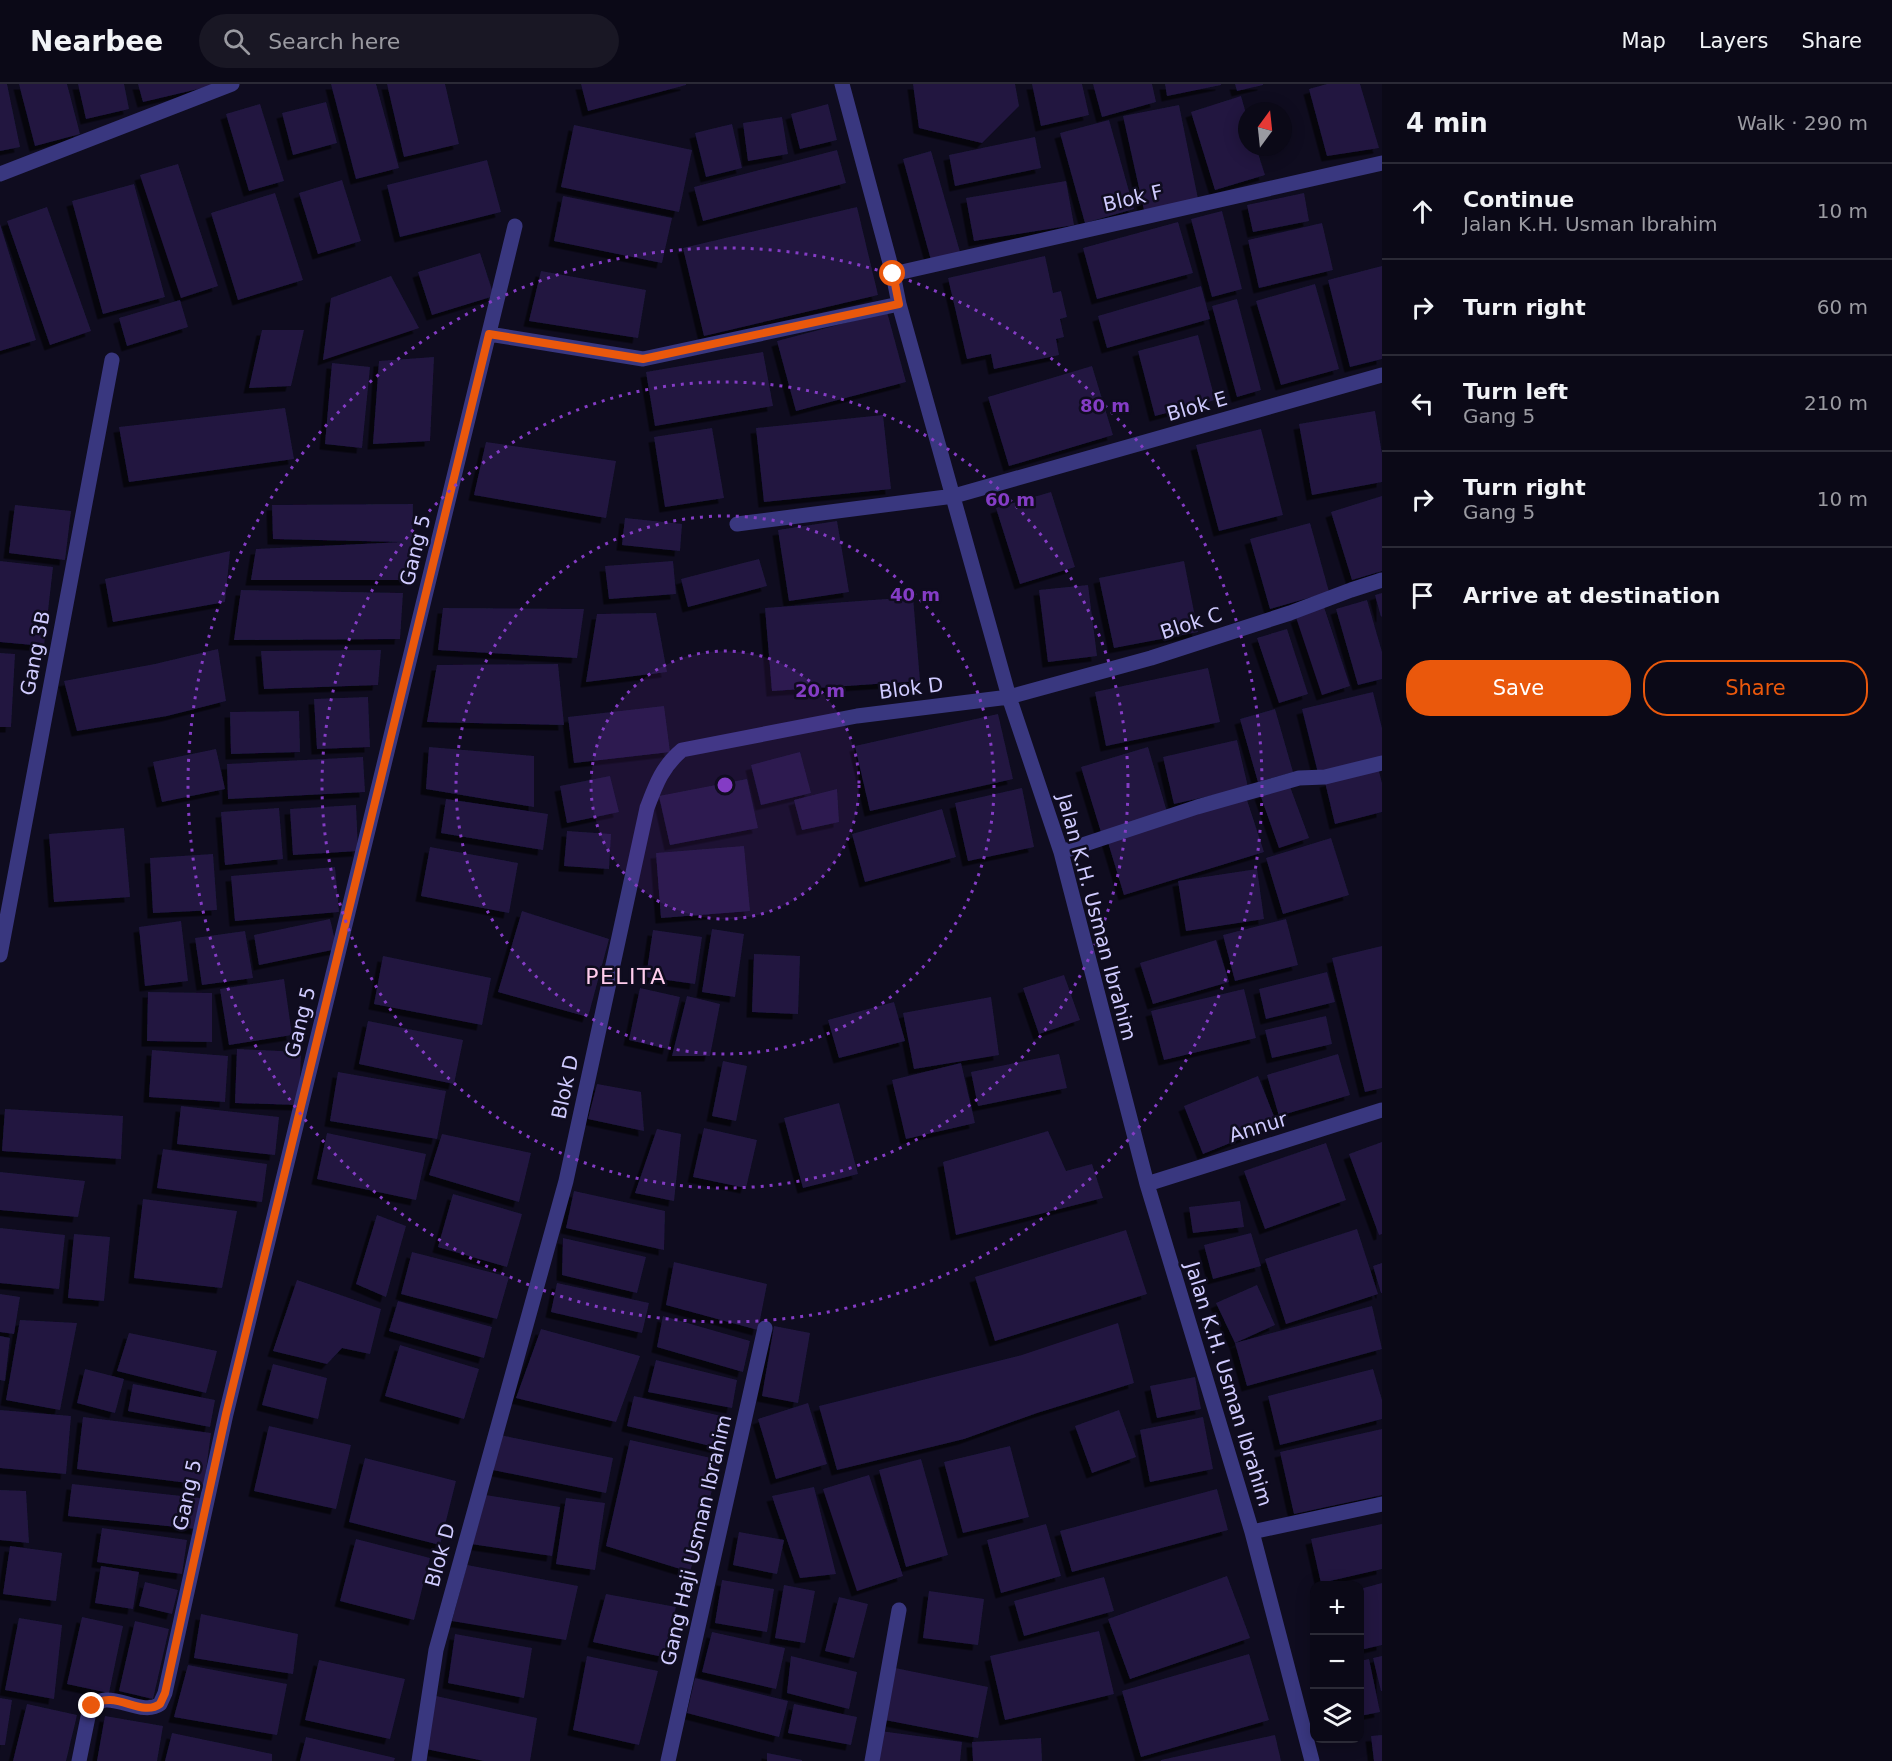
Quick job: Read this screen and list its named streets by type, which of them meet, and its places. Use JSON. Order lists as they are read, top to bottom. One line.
{"streets":{"street":["Blok F","Blok E","Gang 5","Blok C","Gang 3B","Blok D","Jalan K.H. Usman Ibrahim","Annur","Gang Haji Usman Ibrahim"]},"crossings":[["Blok F","Jalan K.H. Usman Ibrahim"],["Blok E","Jalan K.H. Usman Ibrahim"],["Blok C","Blok D"],["Blok C","Jalan K.H. Usman Ibrahim"],["Blok D","Jalan K.H. Usman Ibrahim"],["Jalan K.H. Usman Ibrahim","Annur"]],"districts":["PELITA"],"north":"top","page":{"header":"Nearbee","search":"Search here","nav":["Map","Layers","Share"],"heading":["4 min","Walk · 290 m"],"list":[["Continue","Jalan K.H. Usman Ibrahim","10 m"],["Turn right","60 m"],["Turn left","Gang 5","210 m"],["Turn right","Gang 5","10 m"],"Arrive at destination"],"buttons":["Save","Share"],"map_buttons":["+","−"]},"rings":["80 m","60 m","40 m","20 m"]}
